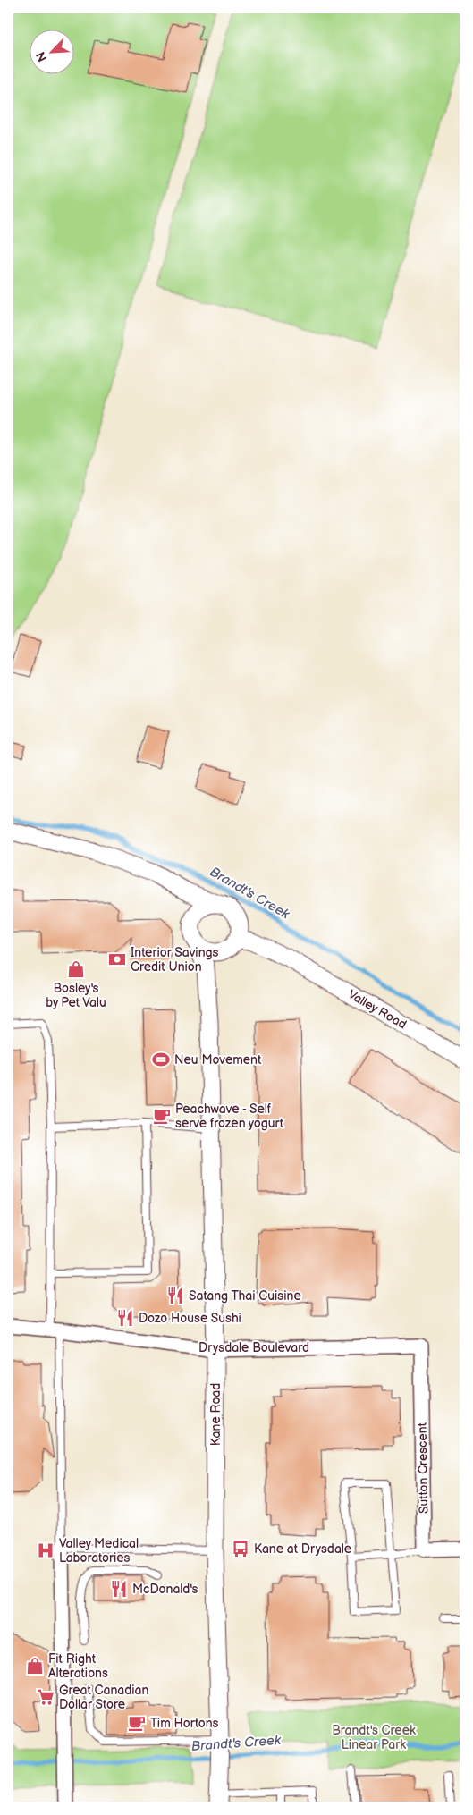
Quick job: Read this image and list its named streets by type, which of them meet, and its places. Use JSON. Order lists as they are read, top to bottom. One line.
{"streets":{"street":["Valley Road","Drysdale Boulevard","Kane Road","Sutton Crescent"]},"crossings":[["Valley Road","Kane Road"],["Drysdale Boulevard","Kane Road"],["Drysdale Boulevard","Sutton Crescent"]],"water":["Brandt's Creek"],"parks":["Brandt's Creek Linear Park"],"places":{"bank":["Interior Savings Credit Union"],"shop":["Bosley's by Pet Valu","Fit Right Alterations"],"sports":["Neu Movement"],"cafe":["Peachwave - Self serve frozen yogurt","Tim Hortons"],"restaurant":["Satang Thai Cuisine","Dozo House Sushi","McDonald's"],"bus stop":["Kane at Drysdale"],"hospital":["Valley Medical Laboratories"],"supermarket":["Great Canadian Dollar Store"]},"north":"bottom left"}
